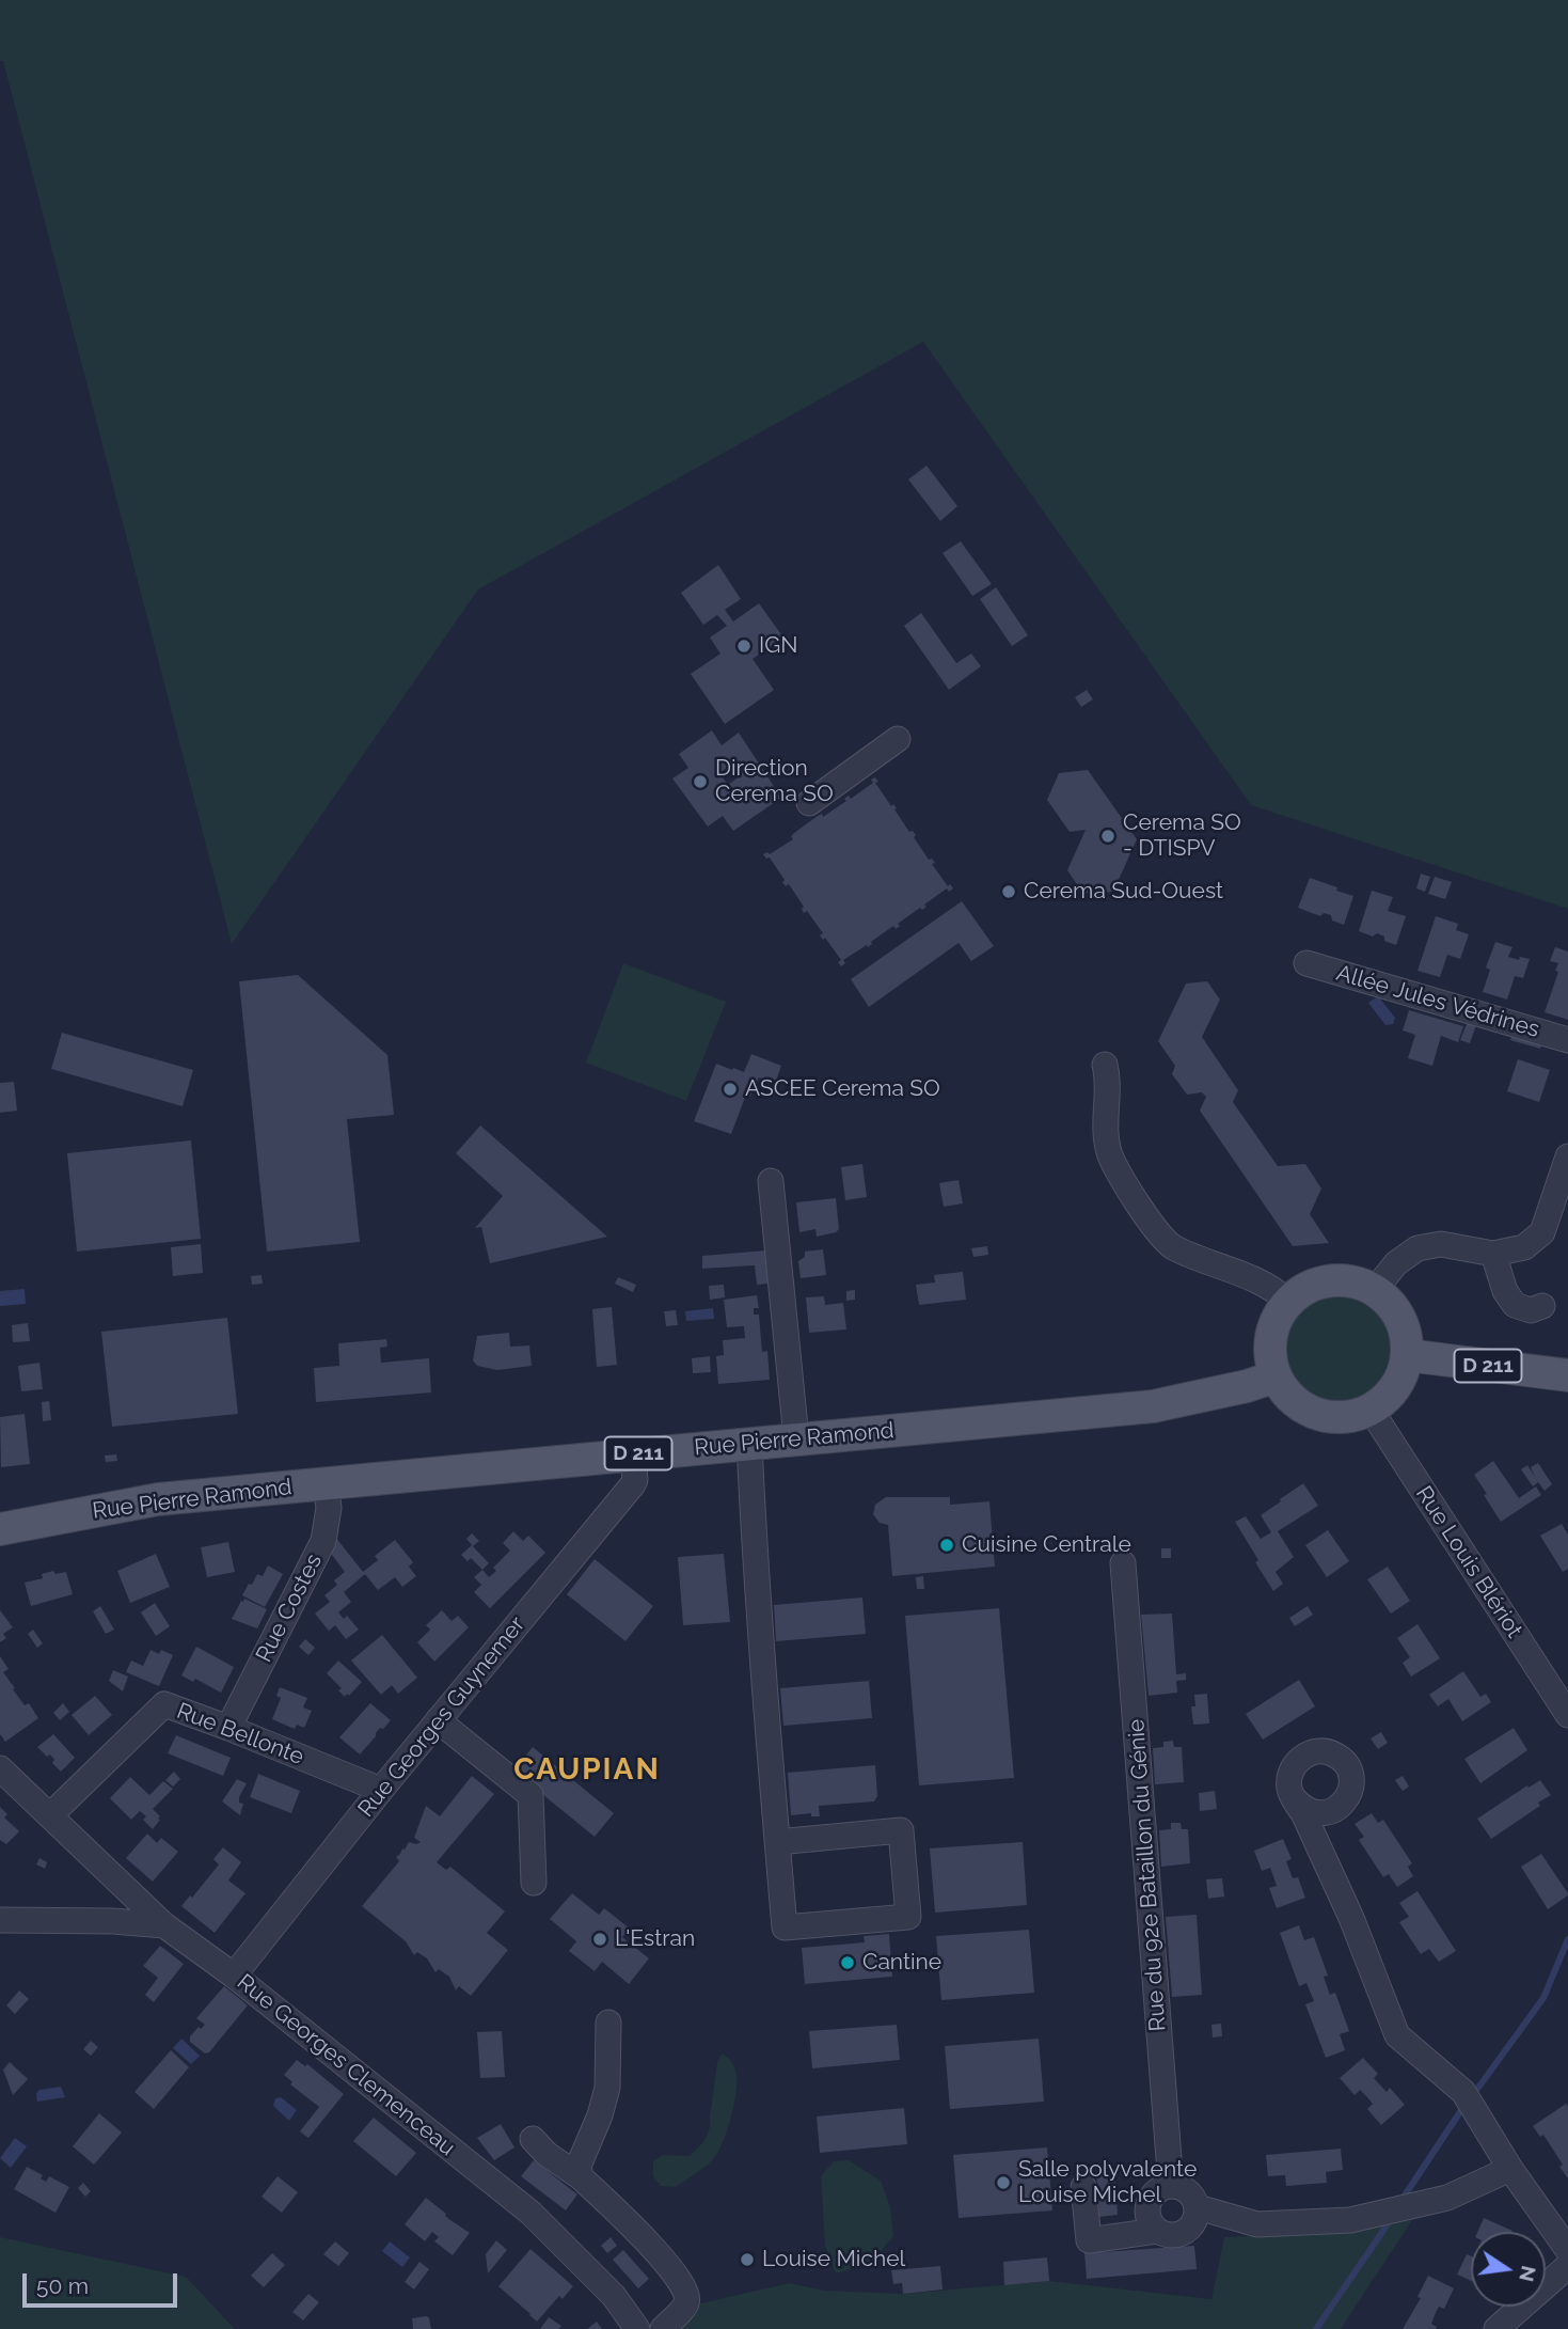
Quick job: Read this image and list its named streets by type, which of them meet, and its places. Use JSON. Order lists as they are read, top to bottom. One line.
{"streets":{"main road":["D 211","Rue Pierre Ramond"],"street":["Allée Jules Védrines","Rue Louis Blériot","Rue Costes","Rue Georges Guynemer","Rue Bellonte","Rue du 92e Bataillon du Génie","Rue Georges Clemenceau"]},"crossings":[["D 211","Rue Pierre Ramond"],["D 211","Rue Louis Blériot"],["Rue Pierre Ramond","Rue Louis Blériot"],["Rue Pierre Ramond","Rue Costes"],["Rue Pierre Ramond","Rue Georges Guynemer"],["Rue Costes","Rue Bellonte"],["Rue Georges Guynemer","Rue Bellonte"],["Rue Georges Guynemer","Rue Georges Clemenceau"],["Rue Bellonte","Rue Georges Clemenceau"]],"districts":["CAUPIAN"],"places":["IGN","Direction Cerema SO","Cerema SO - DTISPV","Cerema Sud-Ouest","ASCEE Cerema SO","Cuisine Centrale","L'Estran","Cantine","Salle polyvalente Louise Michel","Louise Michel"],"scale_bar":"50 m","north":"right"}
